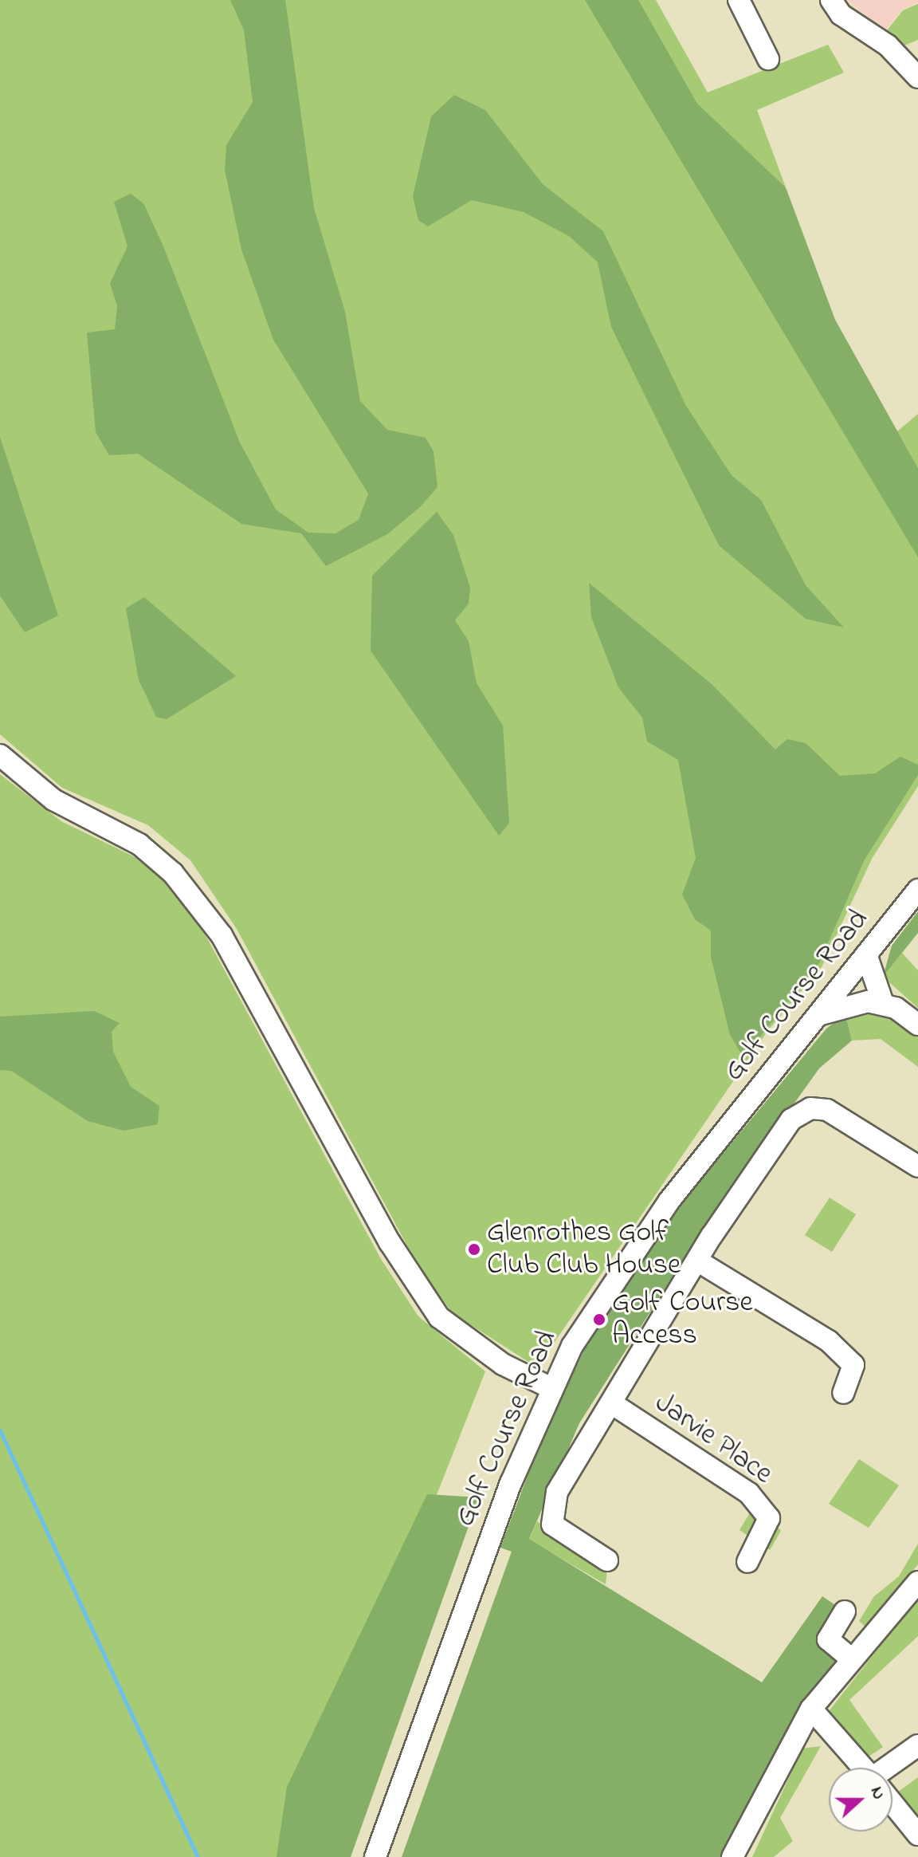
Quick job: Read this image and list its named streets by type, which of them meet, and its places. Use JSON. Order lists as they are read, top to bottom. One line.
{"streets":{"street":["Golf Course Road","Jarvie Place"]},"places":["Glenrothes Golf Club Club House","Golf Course Access"],"north":"right"}
